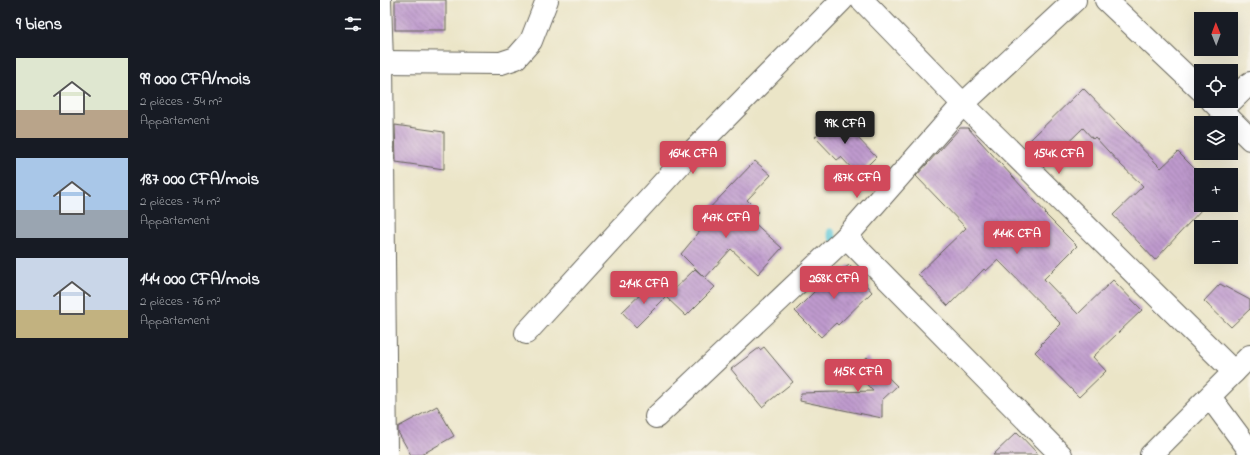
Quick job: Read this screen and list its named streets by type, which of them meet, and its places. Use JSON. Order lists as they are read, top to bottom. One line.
{"north":"top","page":{"heading":"9 biens","map_buttons":["+","−"],"list":[{"name":"99 000 CFA/mois","note":"2 pièces · 54 m² · Appartement"},{"name":"187 000 CFA/mois","note":"2 pièces · 74 m² · Appartement"},{"name":"144 000 CFA/mois","note":"2 pièces · 76 m² · Appartement"}],"price":["99K CFA","164K CFA","154K CFA","187K CFA","147K CFA","144K CFA","268K CFA","214K CFA","115K CFA"]}}
